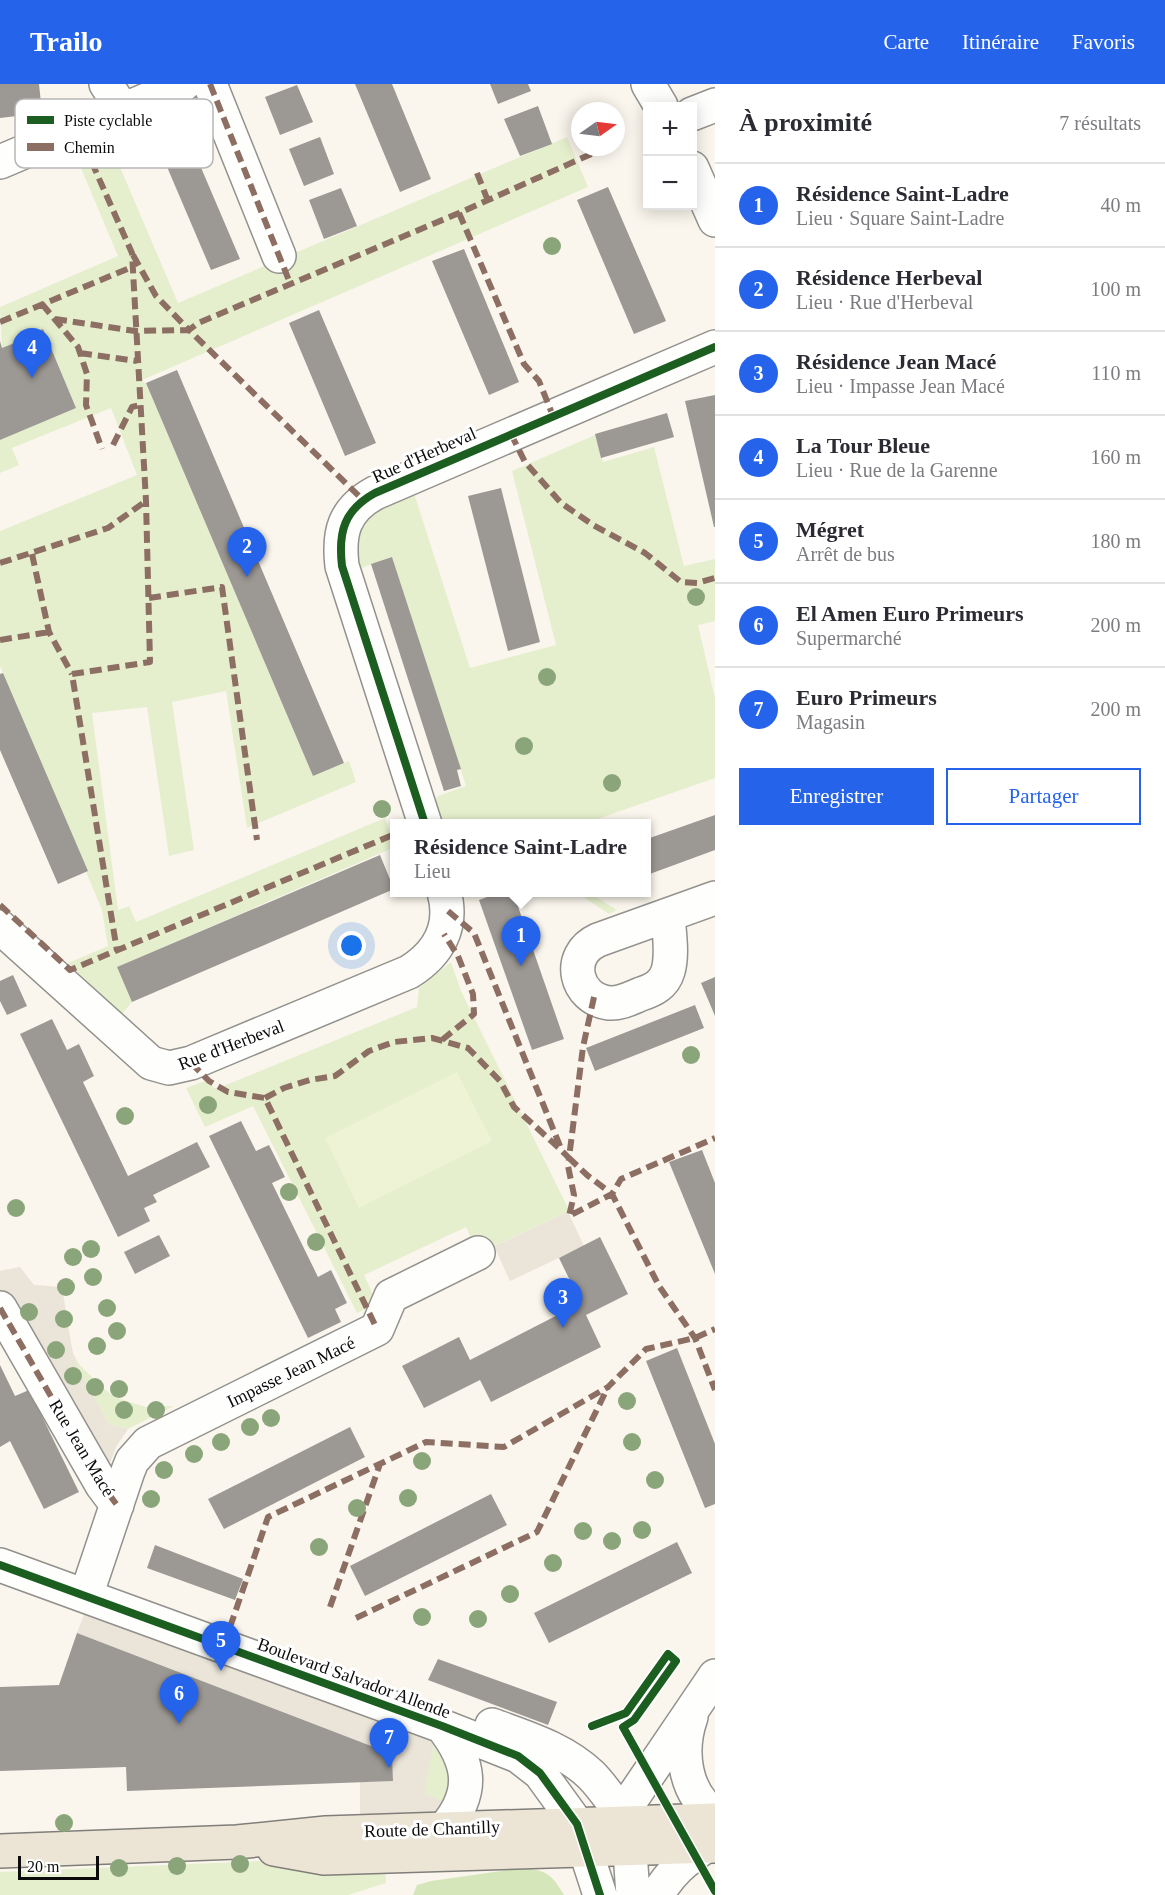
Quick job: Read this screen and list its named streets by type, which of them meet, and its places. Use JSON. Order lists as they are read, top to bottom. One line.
{"streets":{"main road":["Route de Chantilly"],"street":["Rue d'Herbeval","Impasse Jean Macé","Rue Jean Macé","Boulevard Salvador Allende"]},"crossings":[["Impasse Jean Macé","Rue Jean Macé"],["Rue Jean Macé","Boulevard Salvador Allende"],["Boulevard Salvador Allende","Route de Chantilly"]],"legend":["Piste cyclable","Chemin"],"scale_bar":"20 m","north":"right","page":{"header":"Trailo","nav":["Carte","Itinéraire","Favoris"],"heading":["À proximité","7 résultats"],"map_buttons":["+","−"],"list":[{"mark":"1","name":"Résidence Saint-Ladre","note":"Lieu · Square Saint-Ladre","value":"40 m"},{"mark":"2","name":"Résidence Herbeval","note":"Lieu · Rue d'Herbeval","value":"100 m"},{"mark":"3","name":"Résidence Jean Macé","note":"Lieu · Impasse Jean Macé","value":"110 m"},{"mark":"4","name":"La Tour Bleue","note":"Lieu · Rue de la Garenne","value":"160 m"},{"mark":"5","name":"Mégret","note":"Arrêt de bus","value":"180 m"},{"mark":"6","name":"El Amen Euro Primeurs","note":"Supermarché","value":"200 m"},{"mark":"7","name":"Euro Primeurs","note":"Magasin","value":"200 m"}],"pins":["4","2","1","3","5","6","7"],"buttons":["Enregistrer","Partager"],"popup":["Résidence Saint-Ladre","Lieu"],"scale":"20 m"}}
